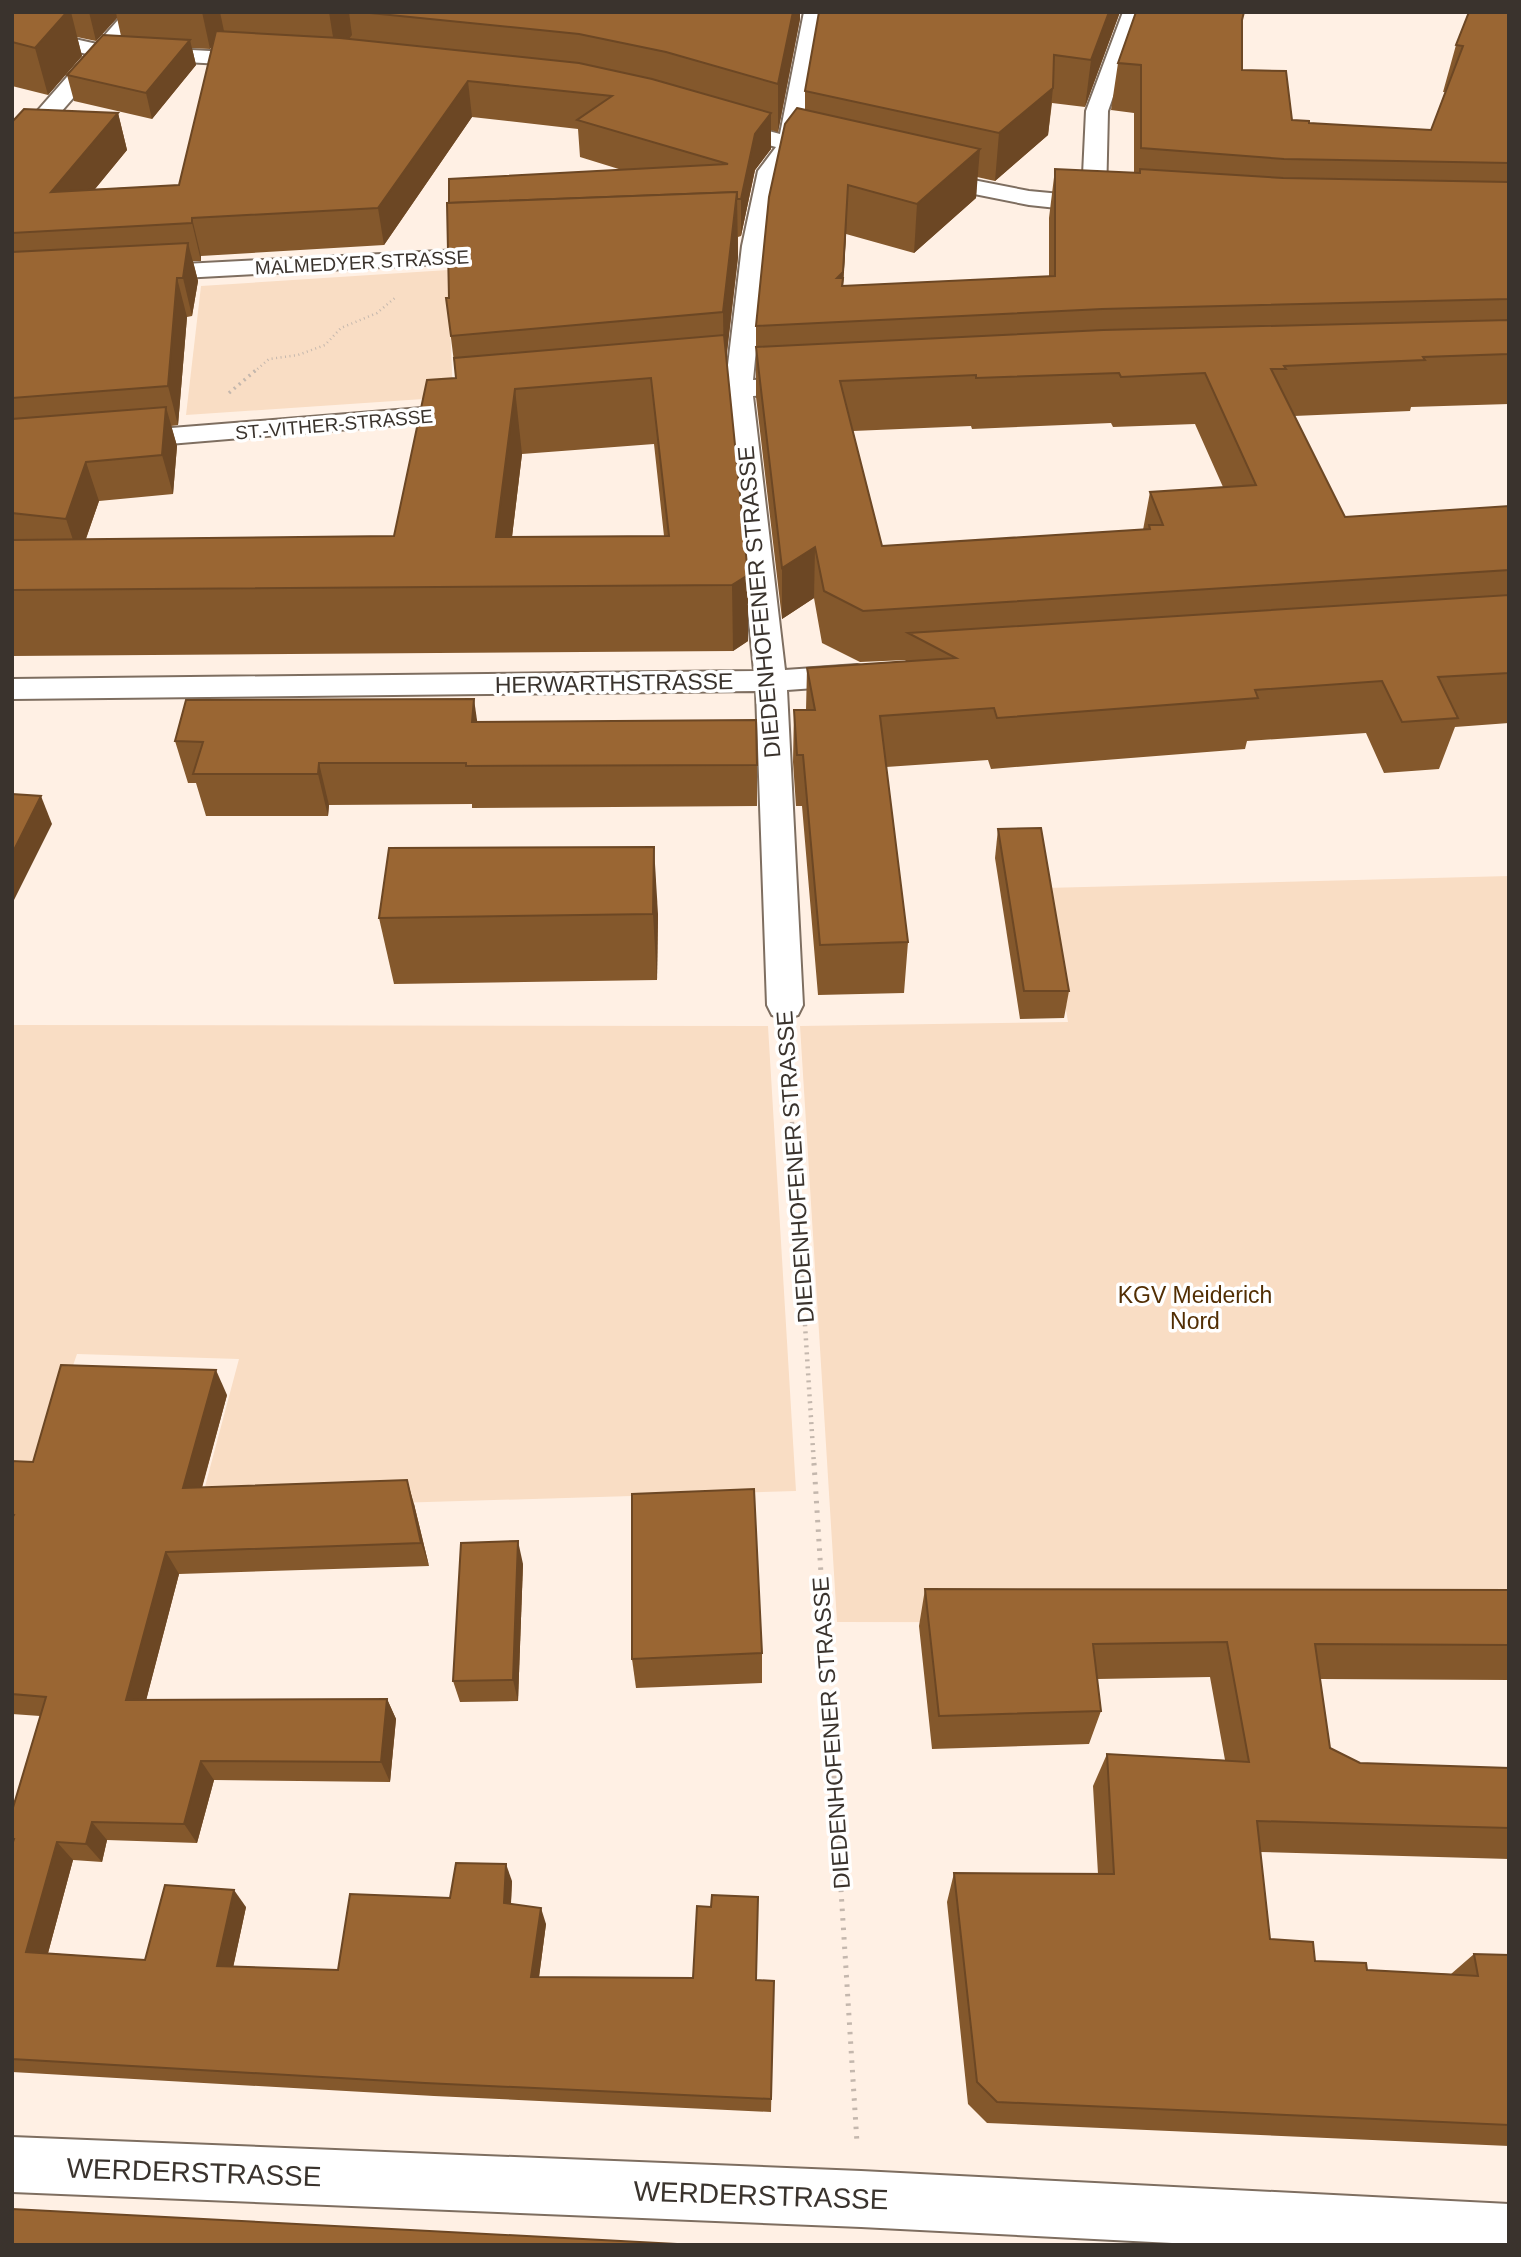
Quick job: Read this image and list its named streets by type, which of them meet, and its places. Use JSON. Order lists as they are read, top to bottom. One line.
{"streets":{"street":["MALMEDYER STRASSE","ST.-VITHER-STRASSE","DIEDENHOFENER STRASSE","HERWARTHSTRASSE","WERDERSTRASSE"]},"crossings":[["DIEDENHOFENER STRASSE","HERWARTHSTRASSE"],["DIEDENHOFENER STRASSE","WERDERSTRASSE"]],"parks":["KGV Meiderich Nord"]}
